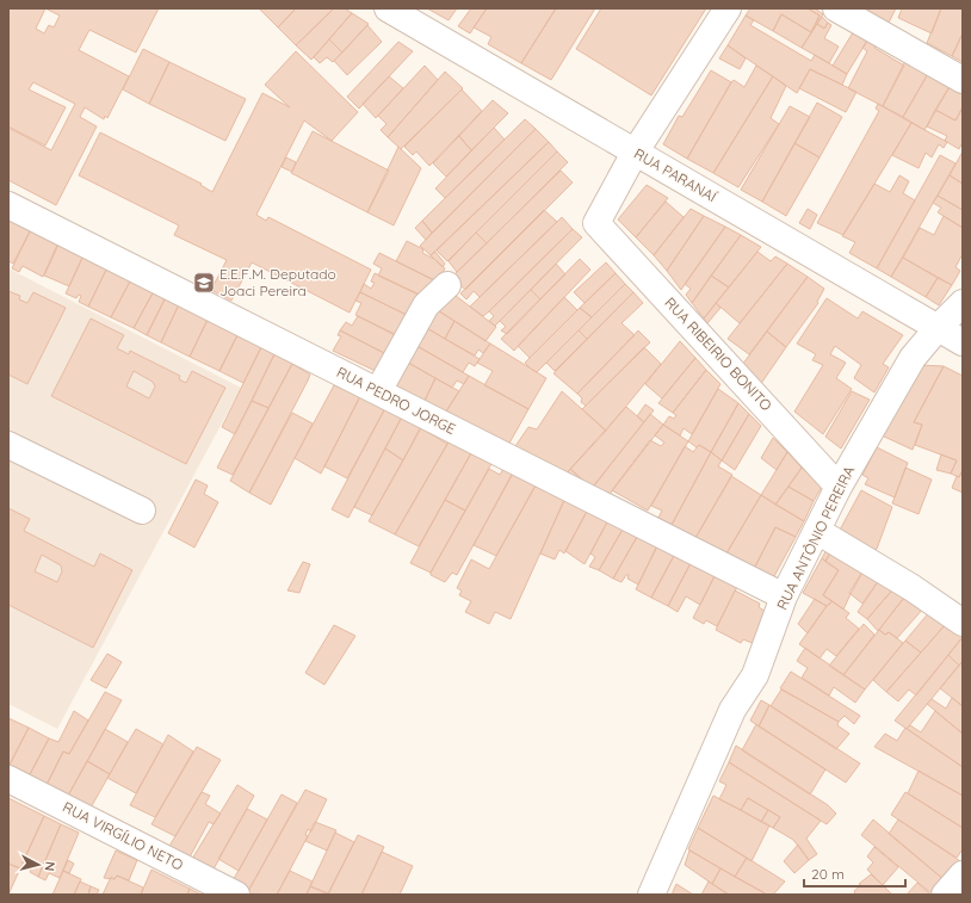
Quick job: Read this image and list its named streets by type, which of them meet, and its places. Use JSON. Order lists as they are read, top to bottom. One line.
{"streets":{"street":["RUA PARANAÍ","RUA RIBEIRIO BONITO","RUA PEDRO JORGE","RUA ANTÔNIO PEREIRA","RUA VIRGÍLIO NETO"]},"crossings":[["RUA PARANAÍ","RUA RIBEIRIO BONITO"],["RUA PARANAÍ","RUA ANTÔNIO PEREIRA"],["RUA RIBEIRIO BONITO","RUA ANTÔNIO PEREIRA"],["RUA PEDRO JORGE","RUA ANTÔNIO PEREIRA"]],"places":{"school or university":["E.E.F.M. Deputado Joaci Pereira"]},"scale_bar":"20 m","north":"right"}
